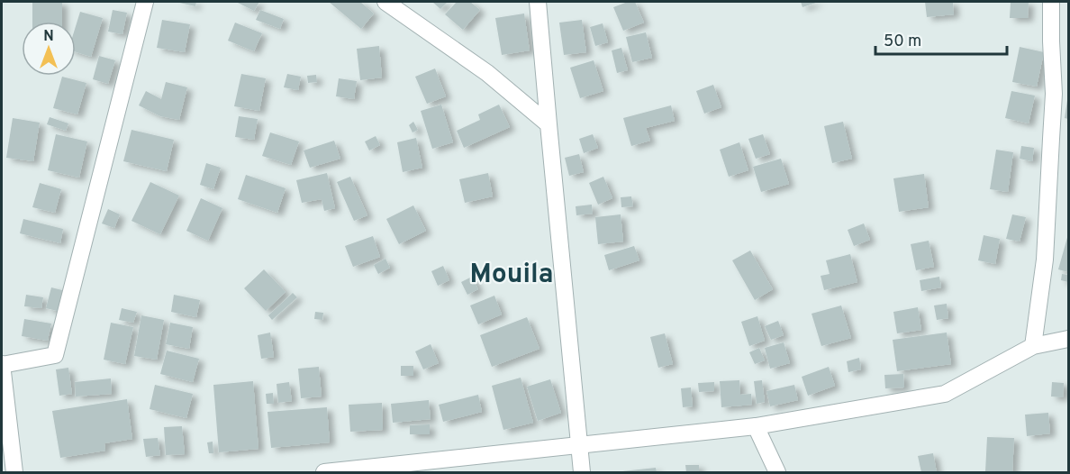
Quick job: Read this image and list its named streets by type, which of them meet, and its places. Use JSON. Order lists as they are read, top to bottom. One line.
{"districts":["Mouila"],"scale_bar":"50 m","north":"top"}
